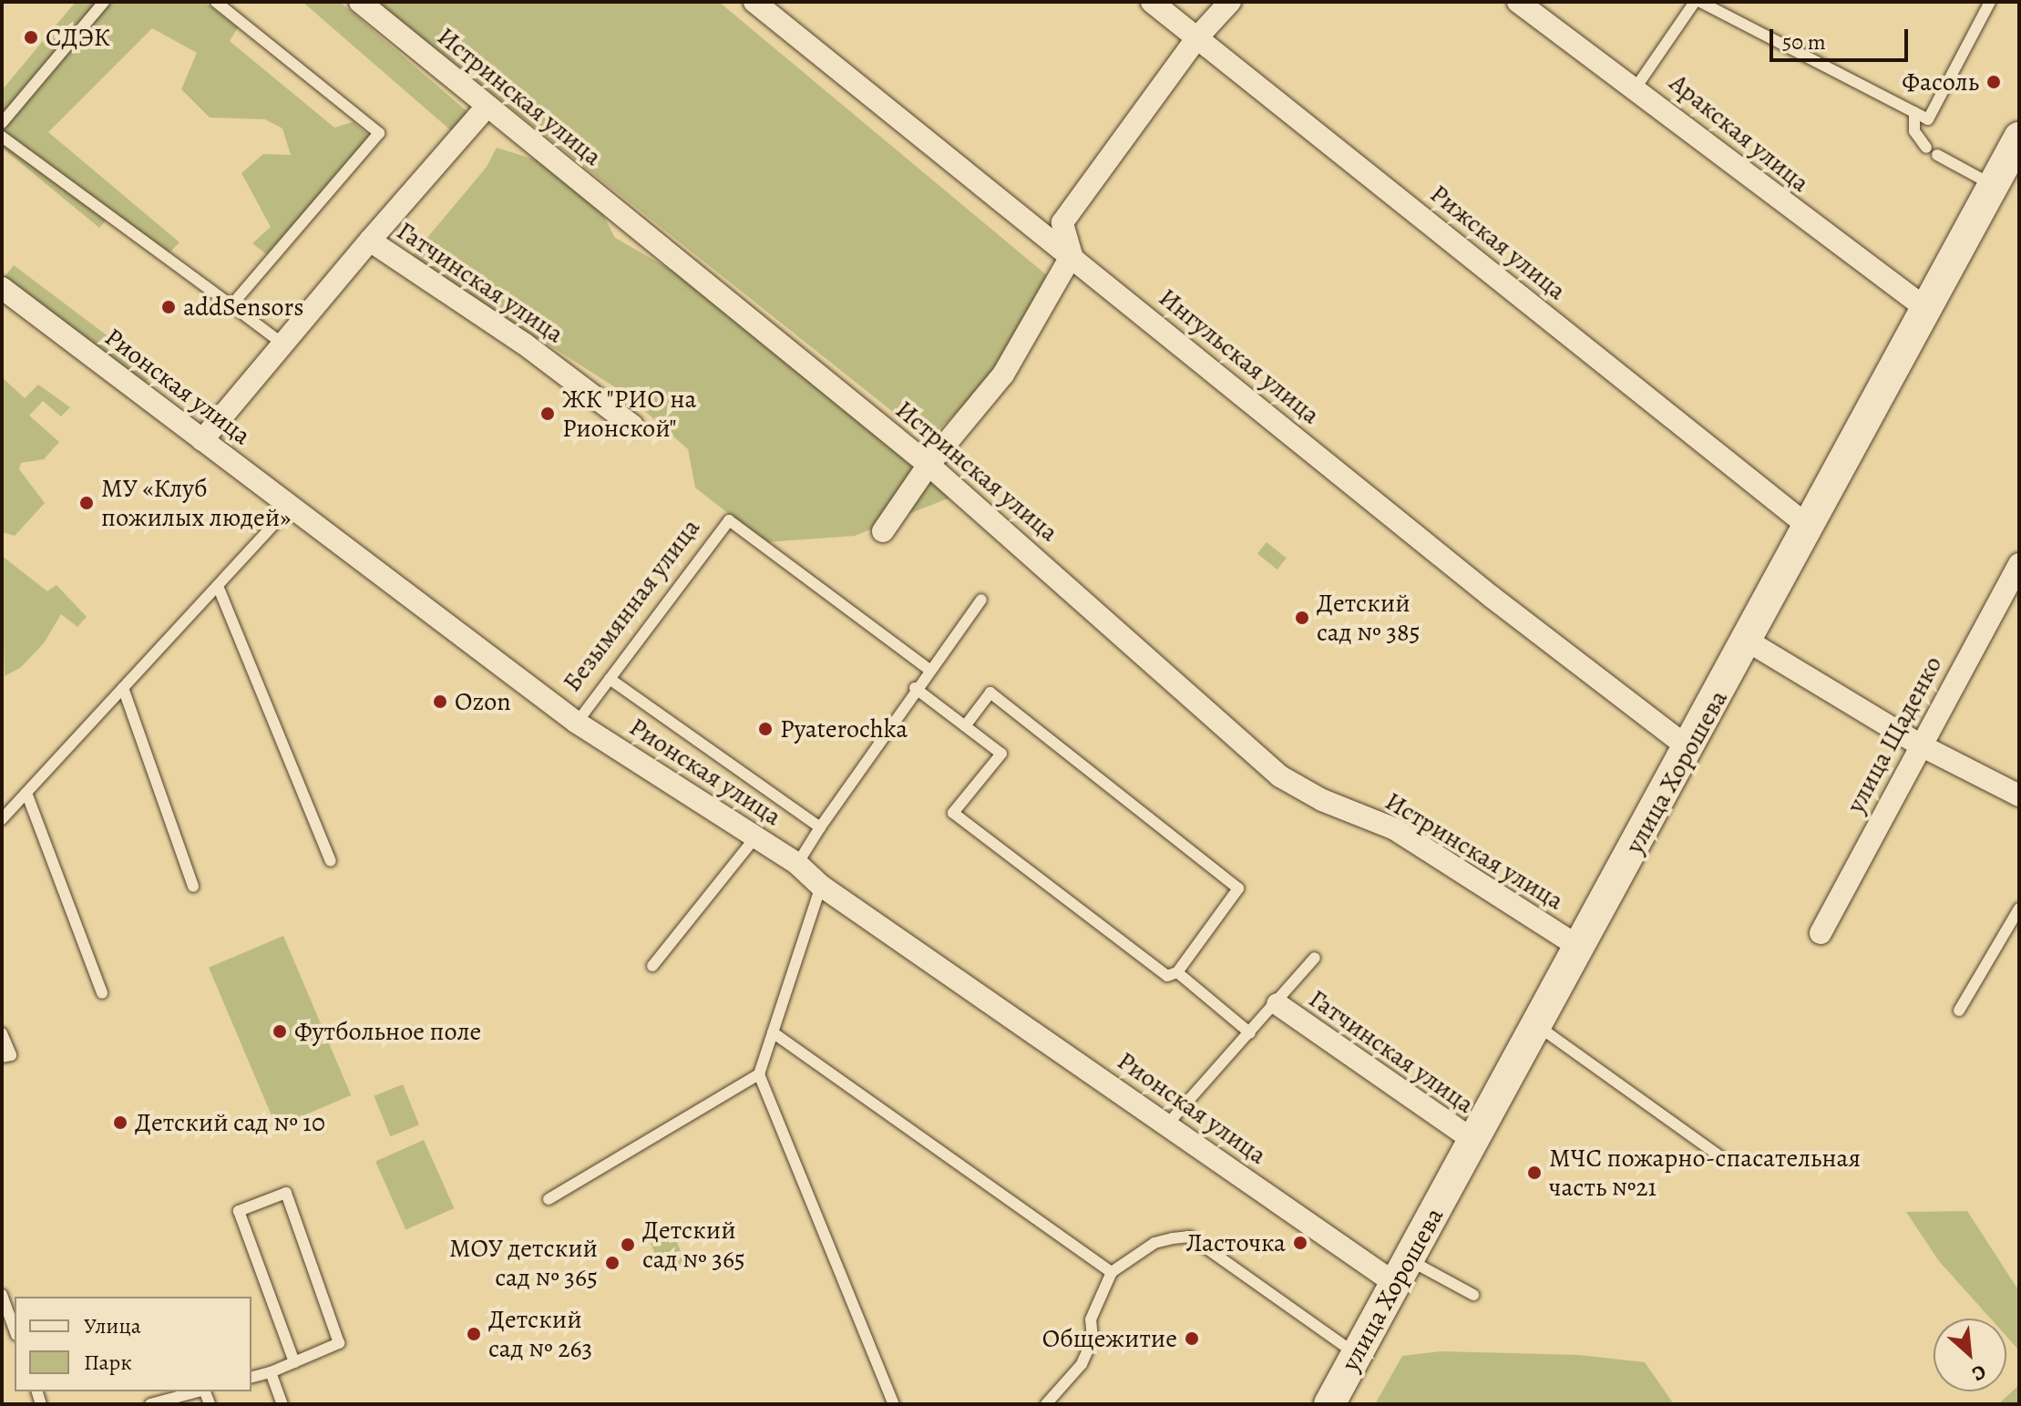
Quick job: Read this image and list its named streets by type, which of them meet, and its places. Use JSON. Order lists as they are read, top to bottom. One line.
{"streets":{"main road":["улица Хорошева"],"street":["Истринская улица","Аракская улица","Рижская улица","Гатчинская улица","Ингульская улица","Рионская улица","улица Щаденко"],"lane":["Безымянная улица"]},"crossings":[["Истринская улица","Гатчинская улица"],["Истринская улица","улица Хорошева"],["Аракская улица","улица Хорошева"],["Рижская улица","улица Хорошева"],["Гатчинская улица","улица Хорошева"],["Ингульская улица","улица Хорошева"],["Рионская улица","Безымянная улица"],["Рионская улица","улица Хорошева"]],"places":["СДЭК","Фасоль","addSensors","ЖК \"РИО на Рионской\"","МУ «Клуб пожилых людей»","Детский сад № 385","Ozon","Pyaterochka","Футбольное поле","Детский сад № 10","МЧС пожарно-спасательная часть №21","Ласточка","Детский сад № 365","МОУ детский сад № 365","Детский сад № 263","Общежитие"],"legend":["Улица","Парк"],"scale_bar":"50 m","north":"bottom right"}
